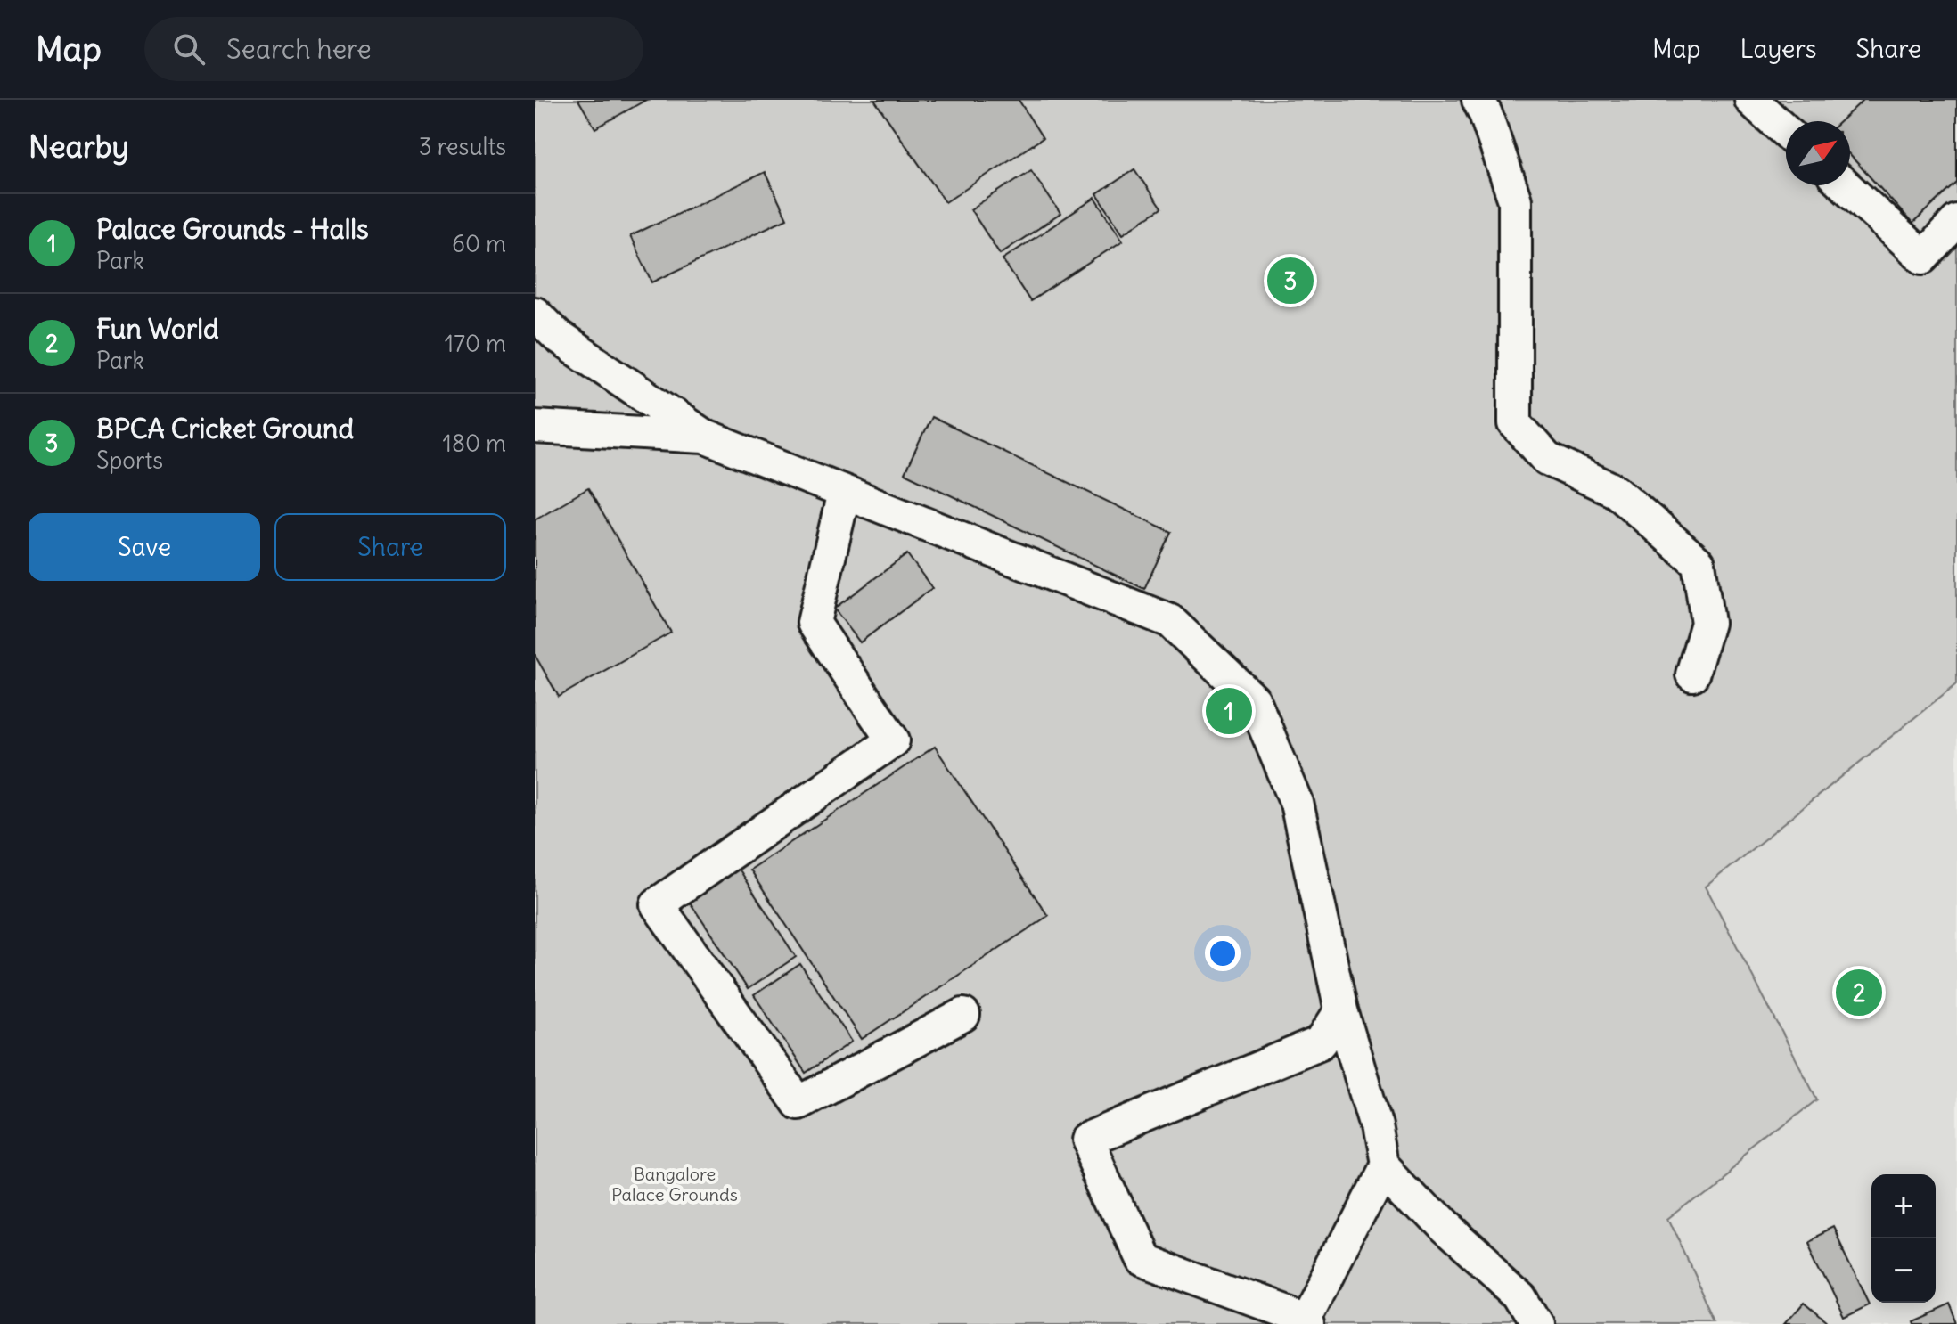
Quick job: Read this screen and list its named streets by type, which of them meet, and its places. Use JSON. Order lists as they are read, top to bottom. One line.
{"parks":["Bangalore Palace Grounds"],"north":"top right","page":{"header":"Map","search":"Search here","nav":["Map","Layers","Share"],"heading":["Nearby","3 results"],"list":[{"mark":"1","name":"Palace Grounds - Halls","note":"Park","value":"60 m"},{"mark":"2","name":"Fun World","note":"Park","value":"170 m"},{"mark":"3","name":"BPCA Cricket Ground","note":"Sports","value":"180 m"}],"pins":["3","1","2"],"buttons":["Save","Share"],"map_buttons":["+","−"]}}
